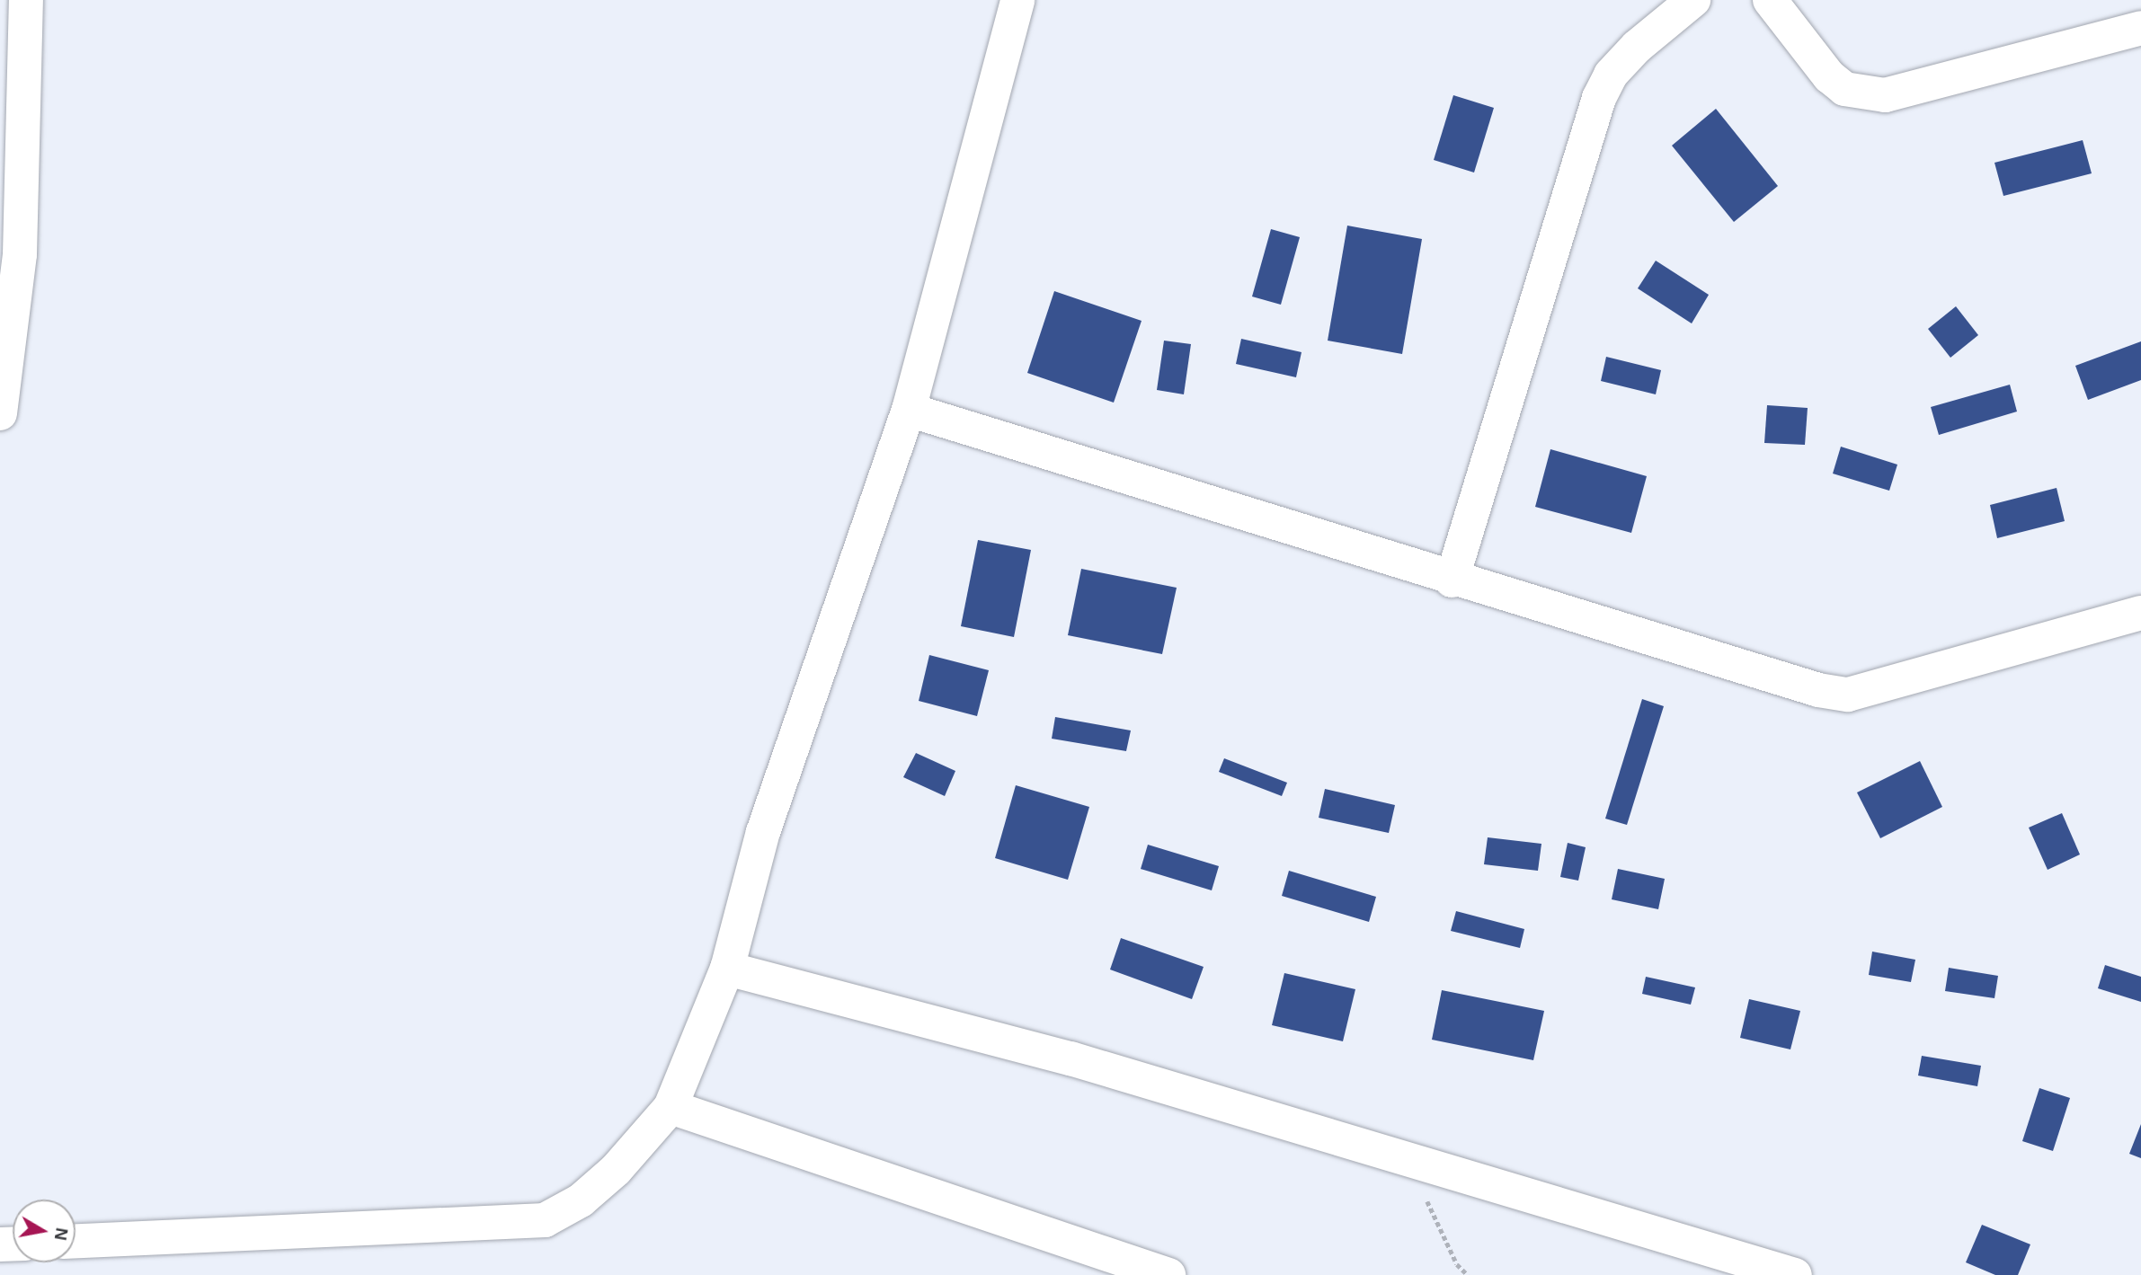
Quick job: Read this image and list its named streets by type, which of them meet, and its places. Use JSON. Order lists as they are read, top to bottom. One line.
{"north":"right"}
